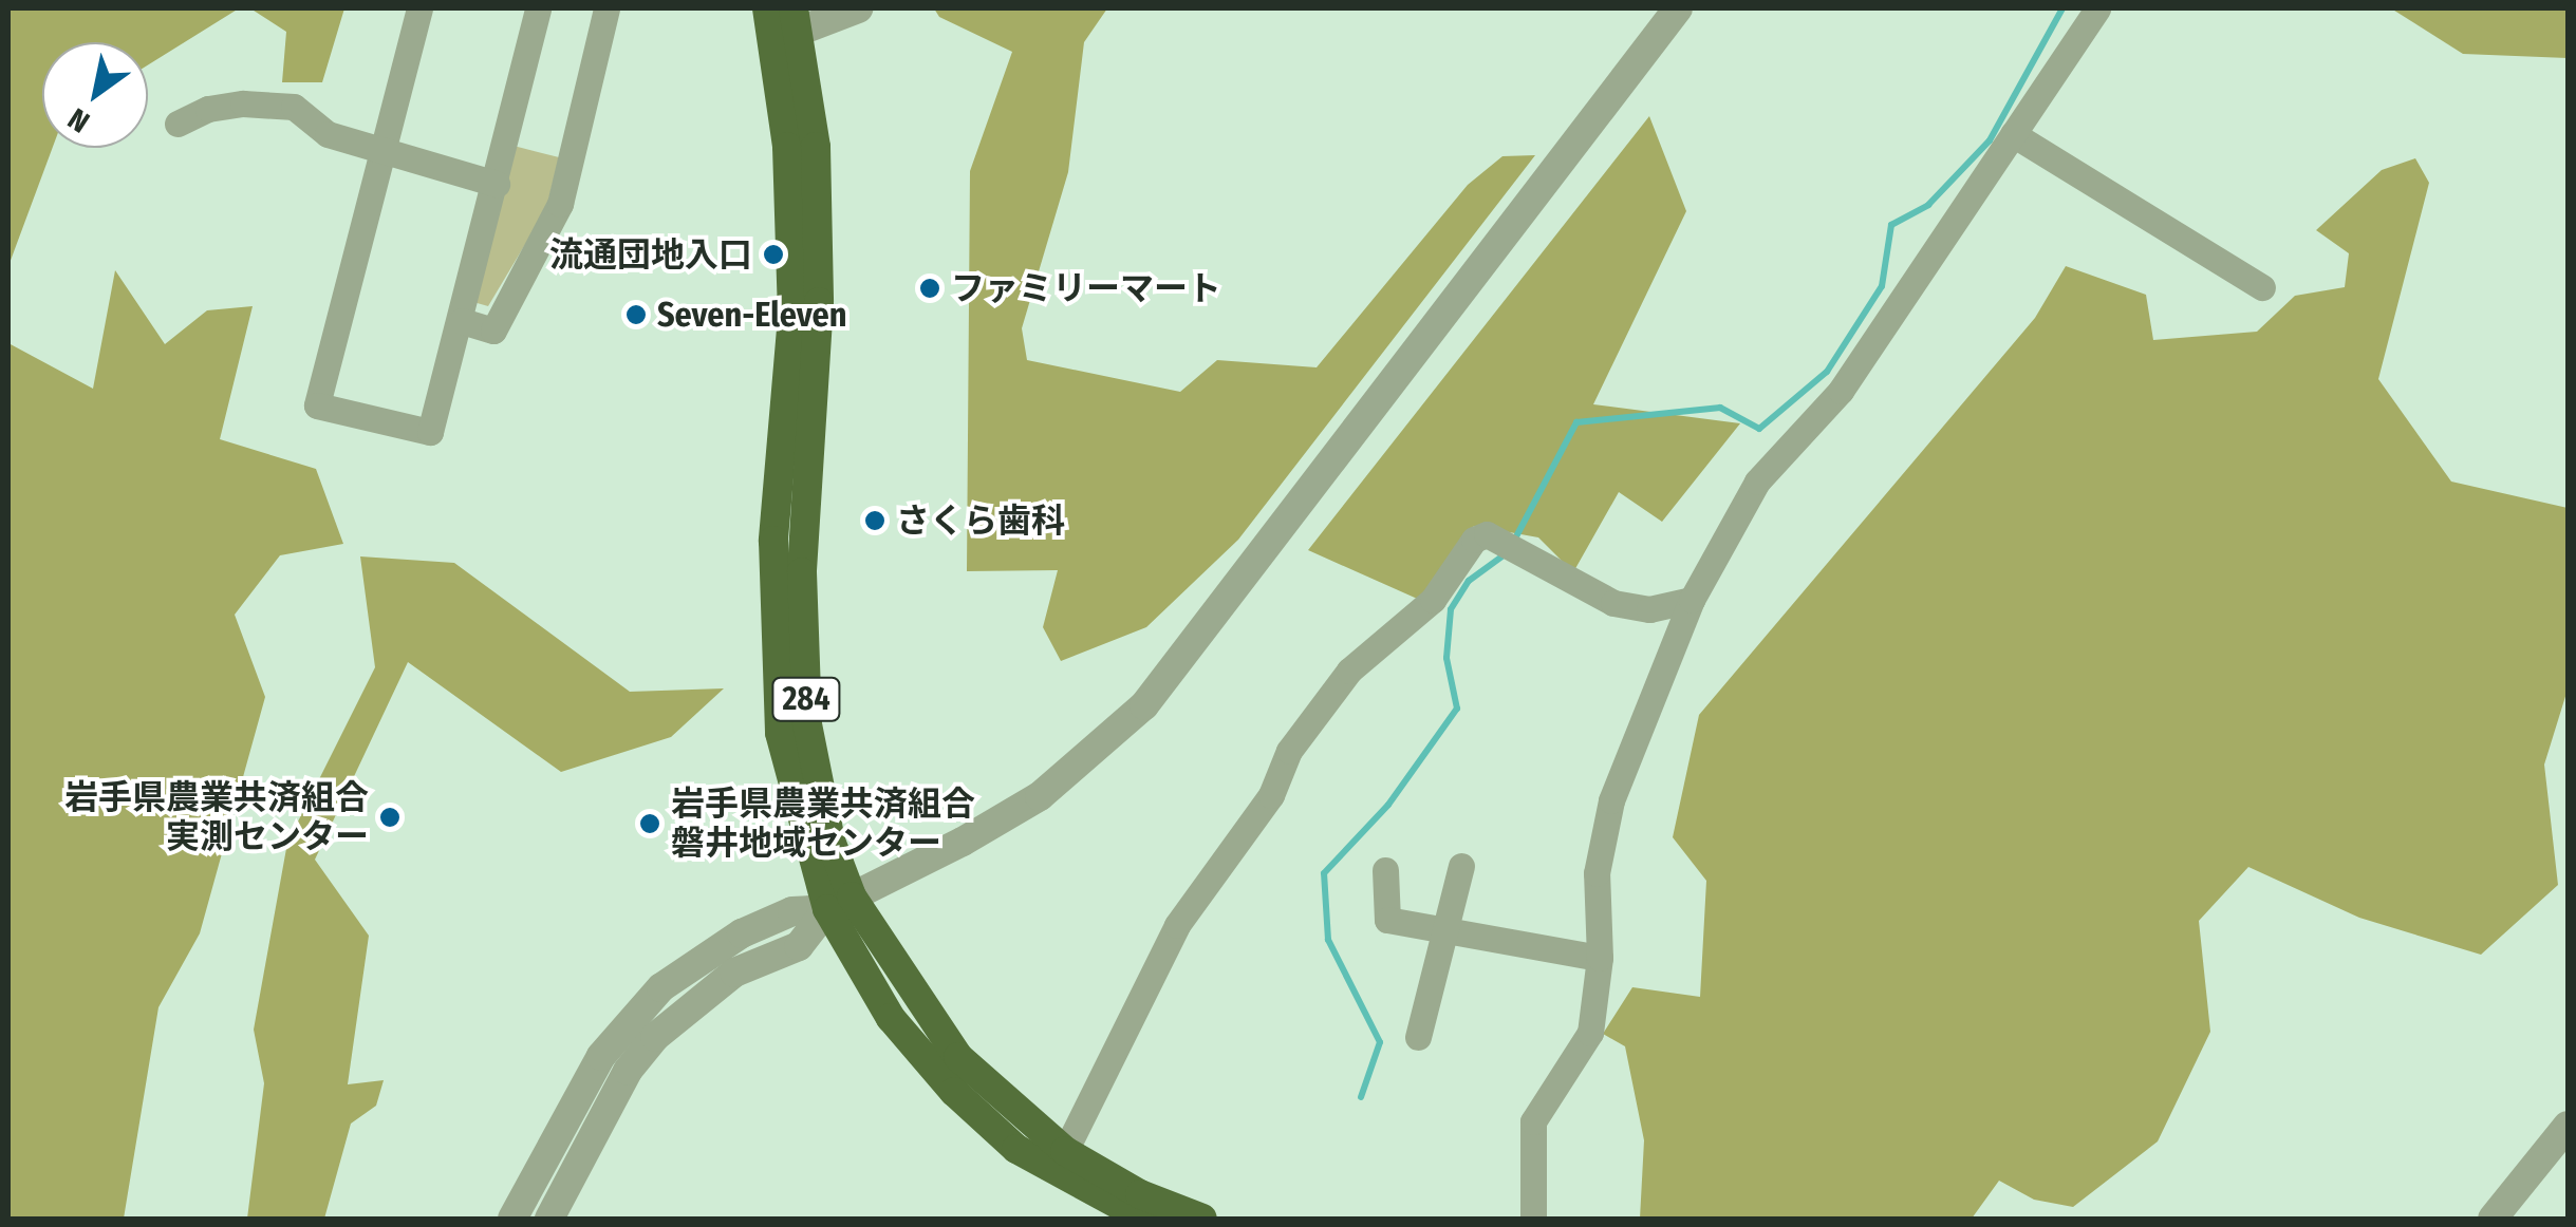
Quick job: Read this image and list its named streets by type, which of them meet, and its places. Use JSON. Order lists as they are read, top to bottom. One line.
{"streets":{"highway":["284"]},"places":["流通団地入口","ファミリーマート","Seven-Eleven","さくら歯科","岩手県農業共済組合 実測センター","岩手県農業共済組合 磐井地域センター"],"north":"bottom left"}
